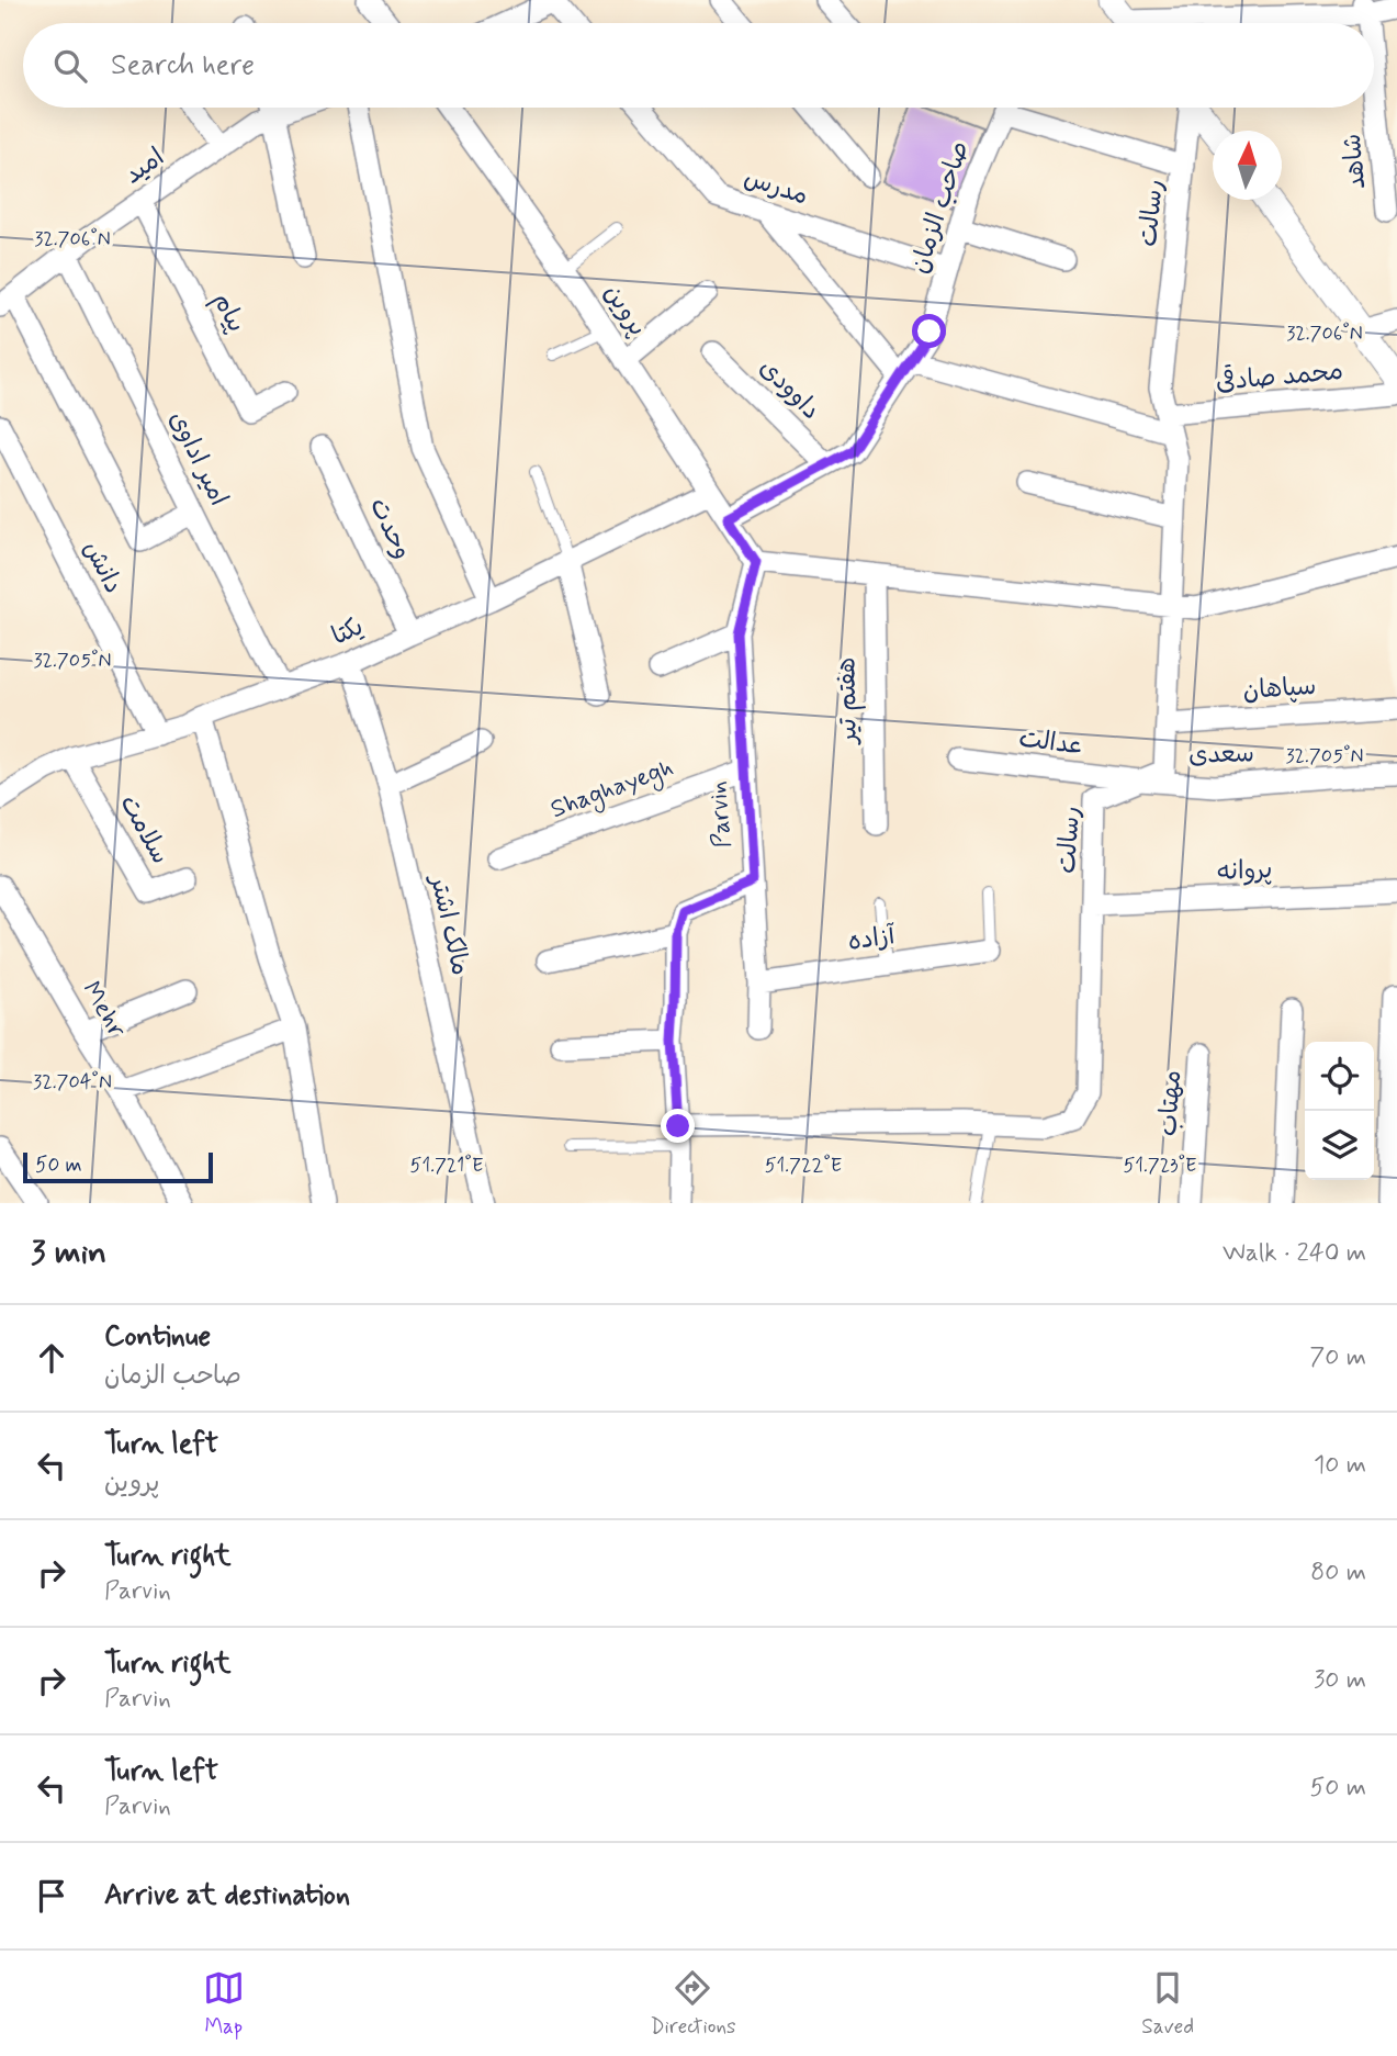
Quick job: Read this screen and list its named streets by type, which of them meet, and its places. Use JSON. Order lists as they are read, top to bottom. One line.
{"streets":{"street":["شاهد","امید","مدرس","صاحب الزمان","رسالت","پروین","پیام","محمد صادقی","داوودی","امیر اداوی","وحدت","دانش","یکتا","سپاهان","هفتم تیر","عدالت","سعدی","Shaghayegh","Parvin","سلامت","پروانه","مالک اشتر","آزاده","Mehr","مهتاب"]},"crossings":[["امید","پیام"],["امید","امیر اداوی"],["مدرس","صاحب الزمان"],["صاحب الزمان","پروین"],["صاحب الزمان","داوودی"],["رسالت","محمد صادقی"],["رسالت","سپاهان"],["رسالت","عدالت"],["رسالت","سعدی"],["رسالت","پروانه"],["پروین","یکتا"],["پروین","Parvin"],["امیر اداوی","یکتا"],["وحدت","یکتا"],["دانش","یکتا"],["یکتا","سلامت"],["یکتا","مالک اشتر"],["عدالت","سعدی"],["Shaghayegh","Parvin"]],"scale_bar":"50 m","north":"top","page":{"search":"Search here","scale":"50 m","heading":["3 min","Walk · 240 m"],"list":[["Continue","صاحب الزمان","70 m"],["Turn left","پروین","10 m"],["Turn right","Parvin","80 m"],["Turn right","Parvin","30 m"],["Turn left","Parvin","50 m"],"Arrive at destination"],"nav":["Map","Directions","Saved"]},"coordinates":["32.706°N","32.705°N","32.704°N","51.721°E","51.722°E","51.723°E"]}
